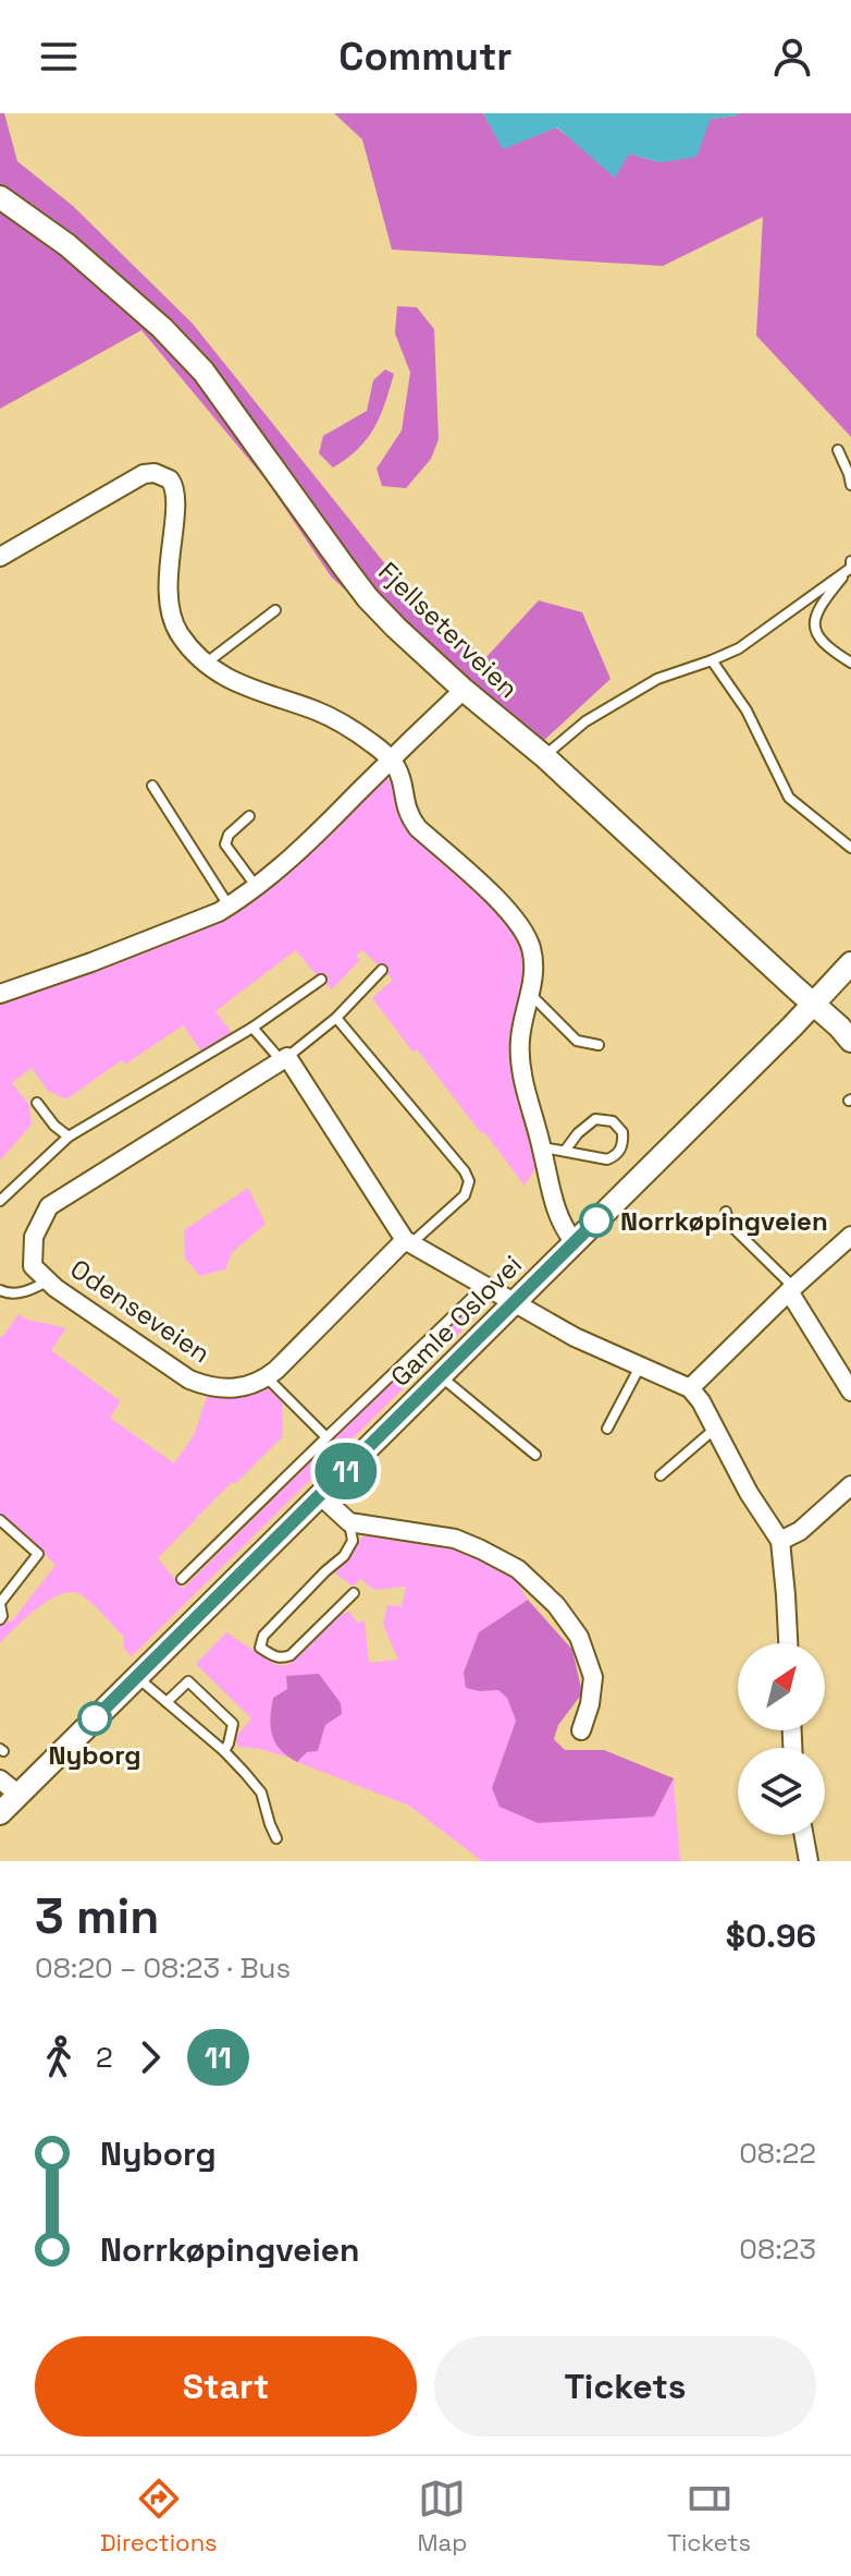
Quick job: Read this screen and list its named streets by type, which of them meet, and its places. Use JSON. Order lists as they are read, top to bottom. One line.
{"streets":{"street":["Fjellseterveien","Odenseveien","Gamle Oslovei"]},"crossings":[["Fjellseterveien","Gamle Oslovei"]],"places":["Norrkøpingveien","Nyborg"],"lines":["bus line 11"],"north":"top right","page":{"header":"Commutr","on_map":"11","heading":["3 min","08:20 – 08:23 · Bus","$0.96"],"legs":["2","11"],"list":[{"name":"Nyborg","value":"08:22"},{"name":"Norrkøpingveien","value":"08:23"}],"buttons":["Start","Tickets"],"tabs":["Directions","Map","Tickets"]}}
